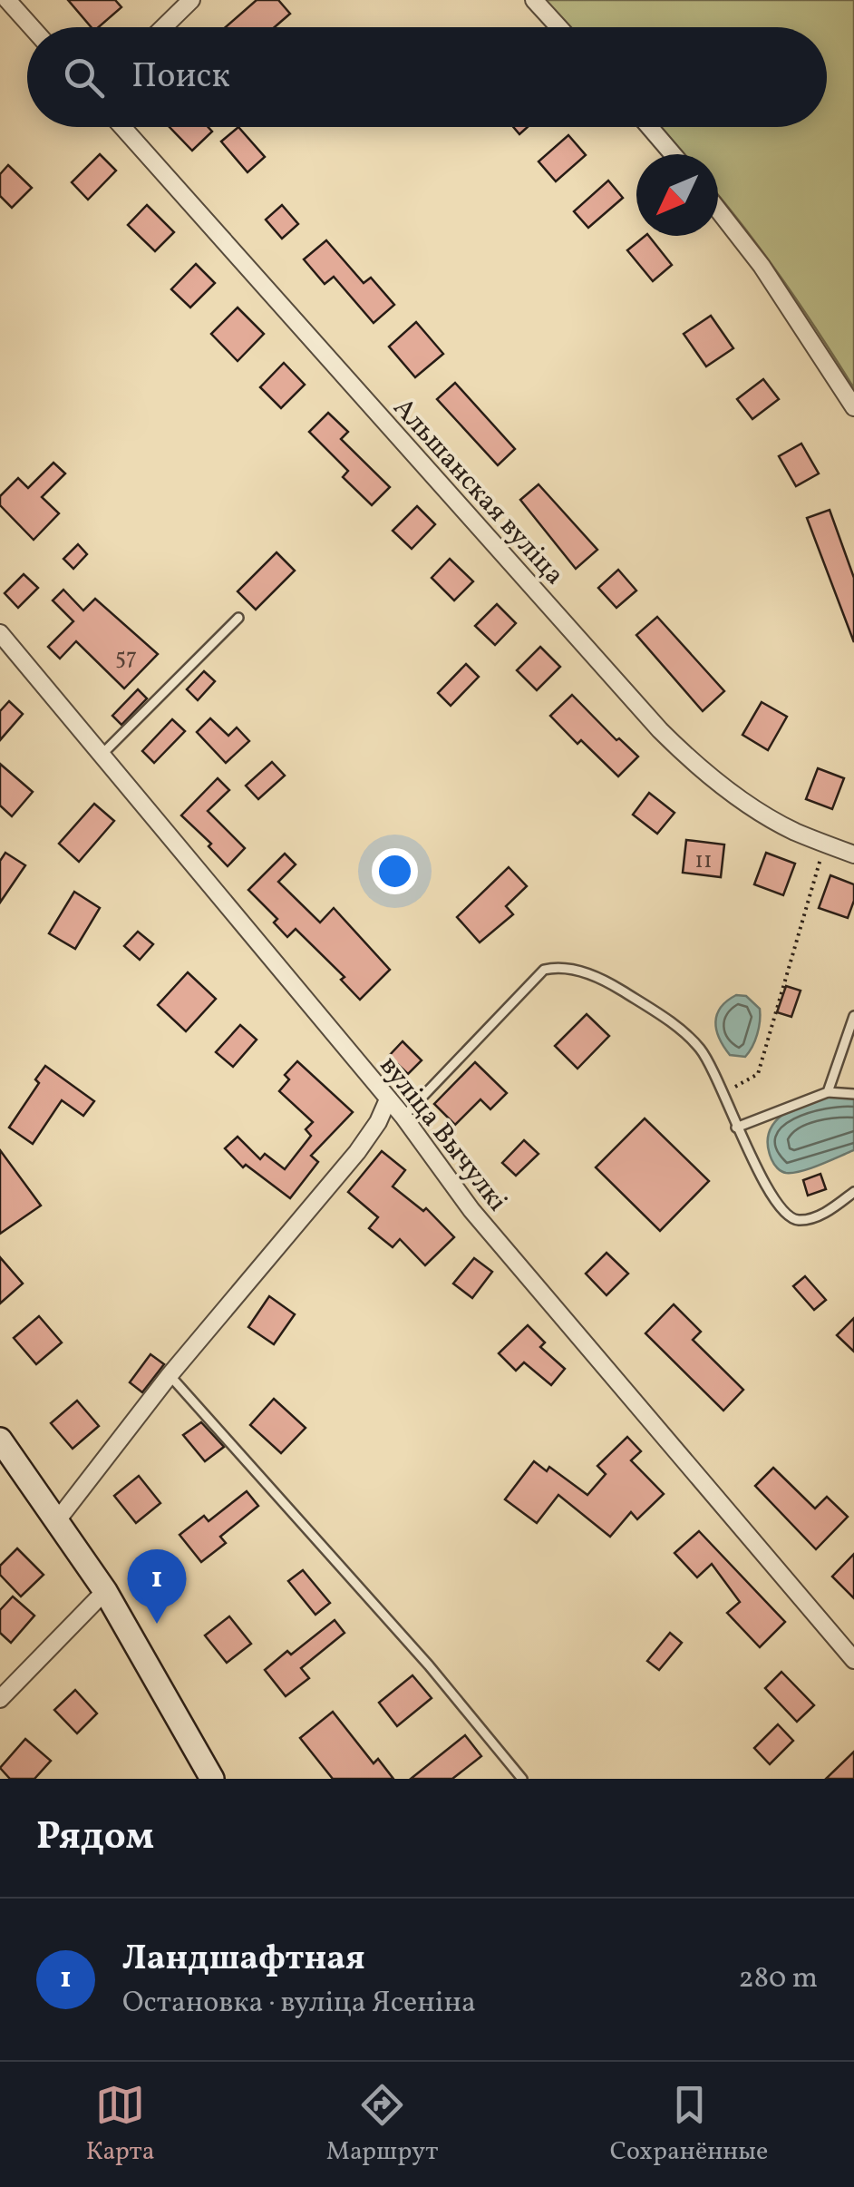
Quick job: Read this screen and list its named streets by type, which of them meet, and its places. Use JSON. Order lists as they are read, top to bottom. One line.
{"streets":{"street":["Альшанская вуліца","вуліца Вычулкі"]},"house_numbers":["57","11"],"north":"bottom left","page":{"search":"Поиск","pins":"1","heading":"Рядом","list":[{"mark":"1","name":"Ландшафтная","note":"Остановка · вуліца Ясеніна","value":"280 m"}],"nav":["Карта","Маршрут","Сохранённые"]}}
